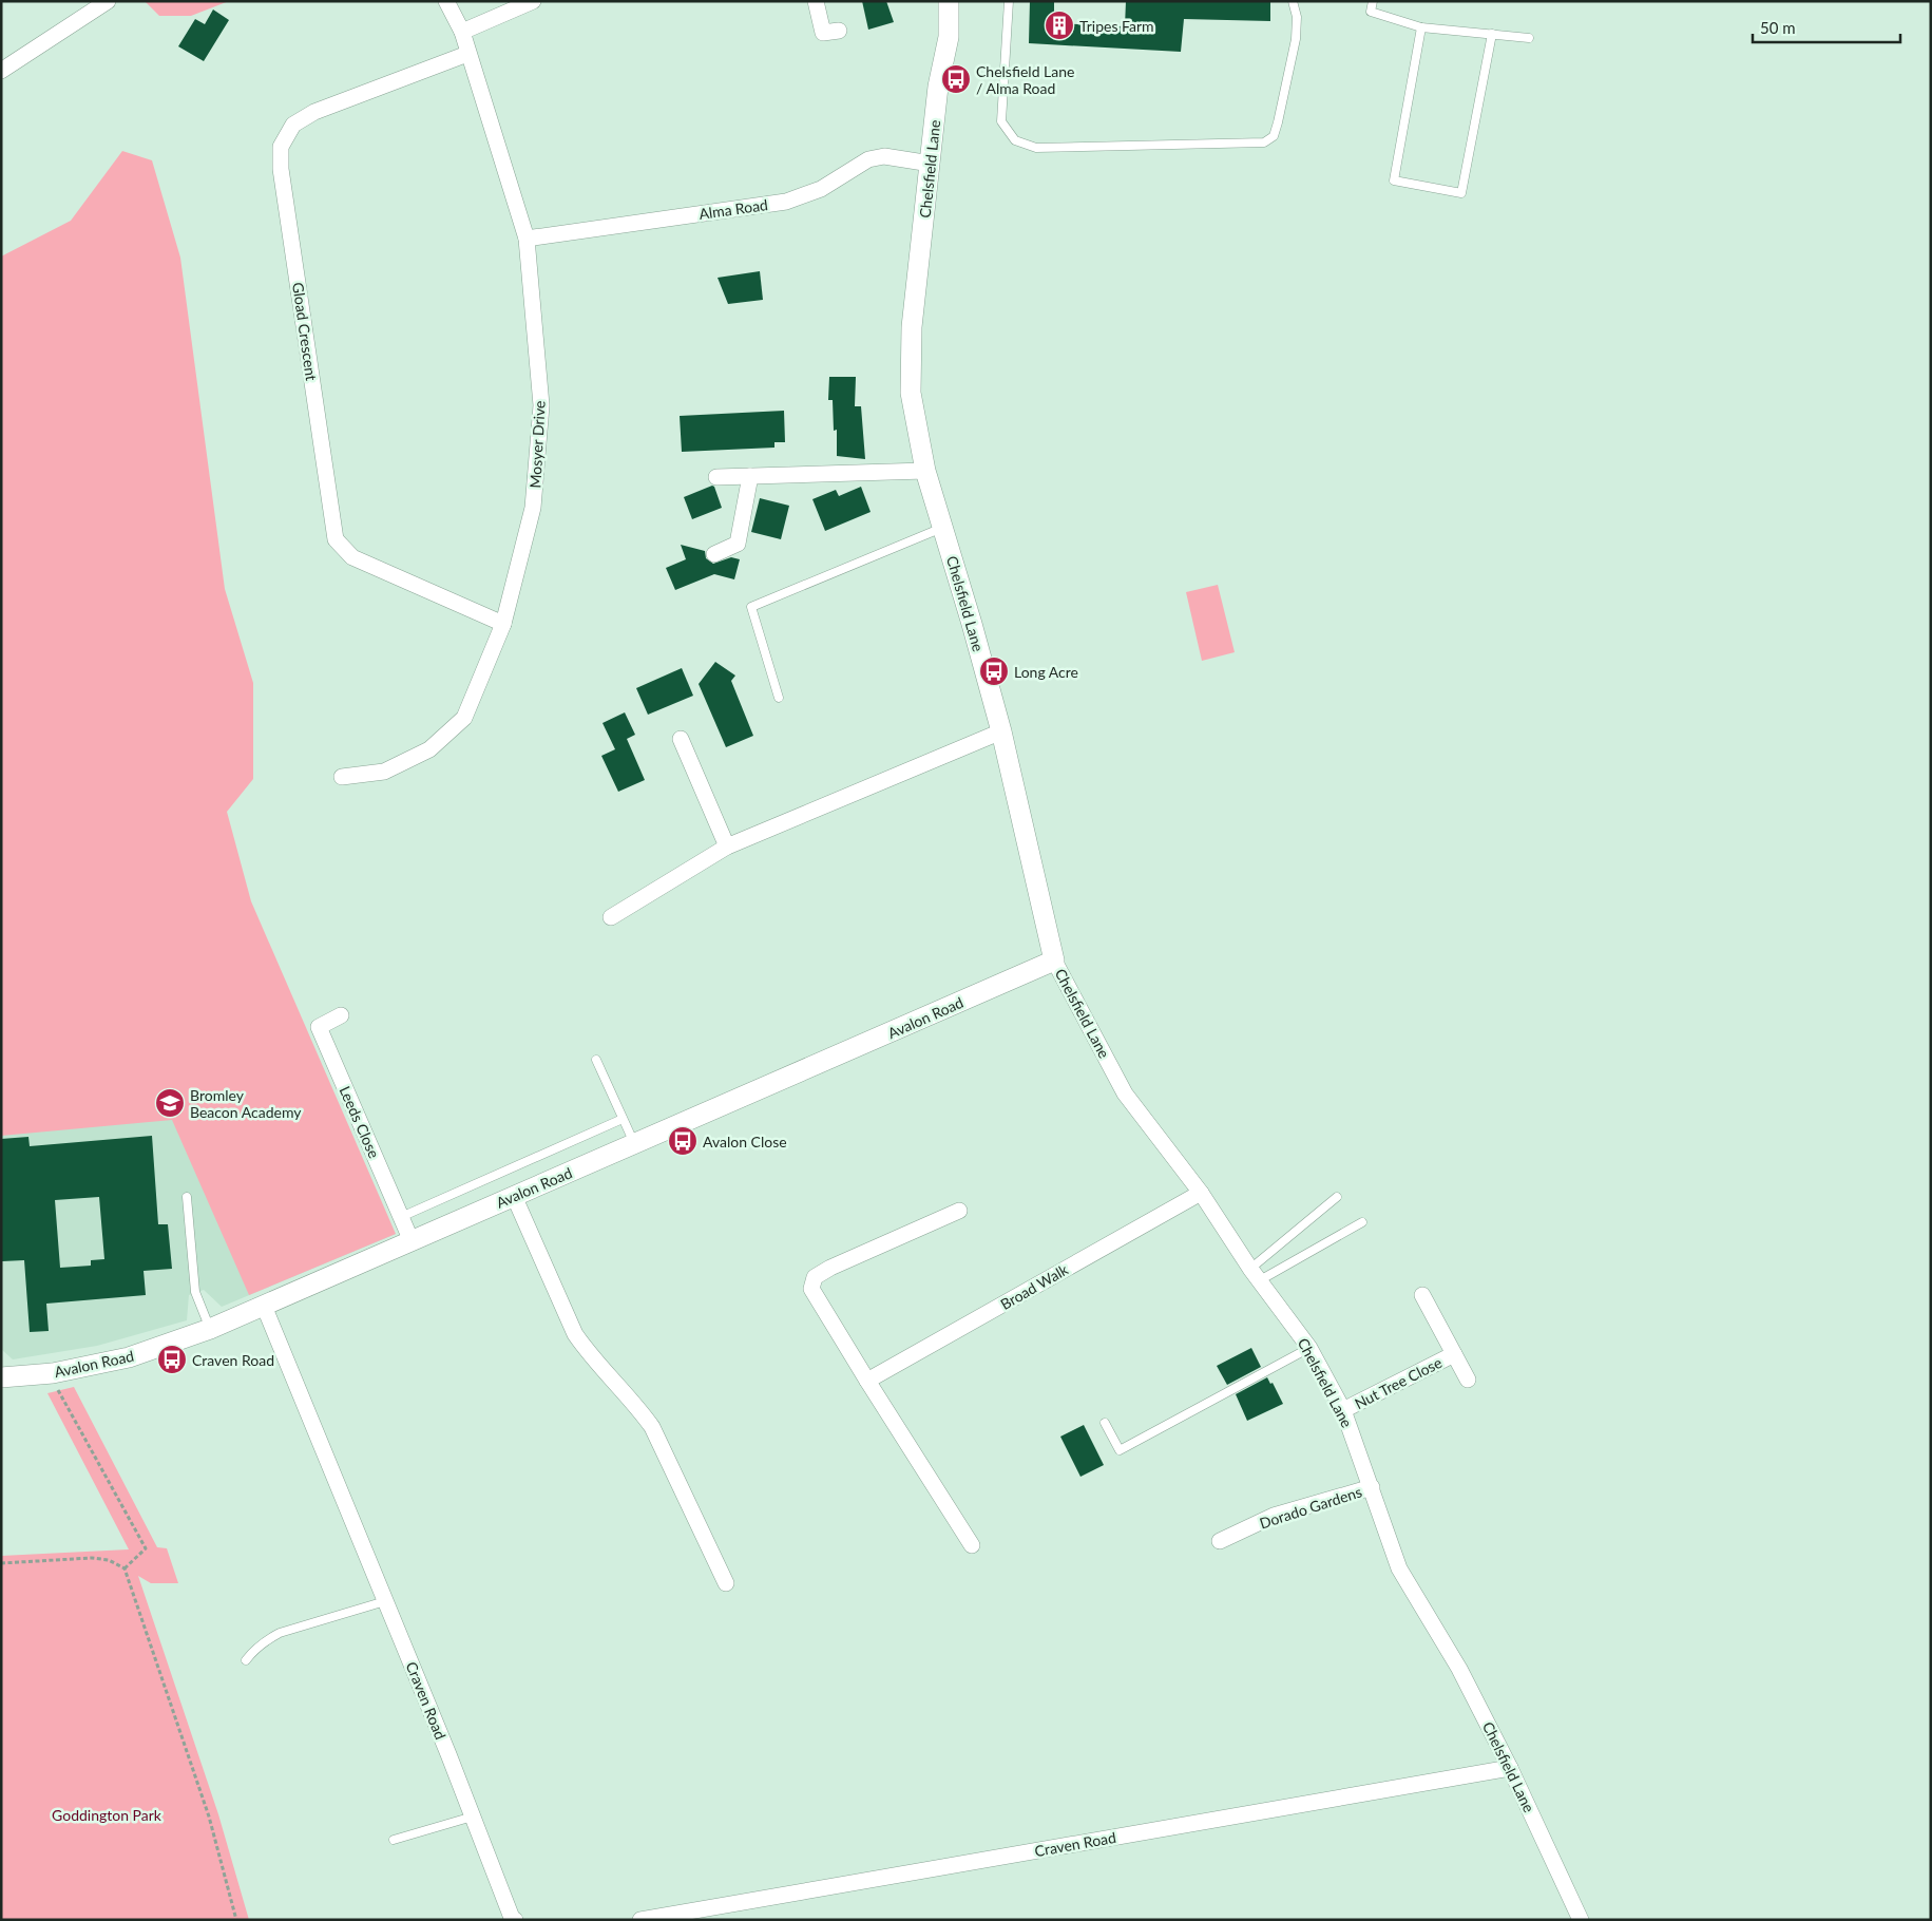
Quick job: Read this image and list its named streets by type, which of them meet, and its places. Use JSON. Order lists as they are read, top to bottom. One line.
{"streets":{"street":["Chelsfield Lane","Alma Road","Gload Crescent","Mosyer Drive","Avalon Road","Leeds Close","Broad Walk","Nut Tree Close","Dorado Gardens","Craven Road"]},"crossings":[["Chelsfield Lane","Alma Road"],["Chelsfield Lane","Avalon Road"],["Chelsfield Lane","Broad Walk"],["Chelsfield Lane","Nut Tree Close"],["Chelsfield Lane","Dorado Gardens"],["Chelsfield Lane","Craven Road"],["Alma Road","Mosyer Drive"],["Gload Crescent","Mosyer Drive"],["Avalon Road","Leeds Close"],["Avalon Road","Craven Road"]],"parks":["Goddington Park"],"places":{"building":["Tripes Farm"],"bus stop":["Chelsfield Lane / Alma Road","Long Acre","Avalon Close","Craven Road"],"school or university":["Bromley Beacon Academy"]},"scale_bar":"50 m"}
